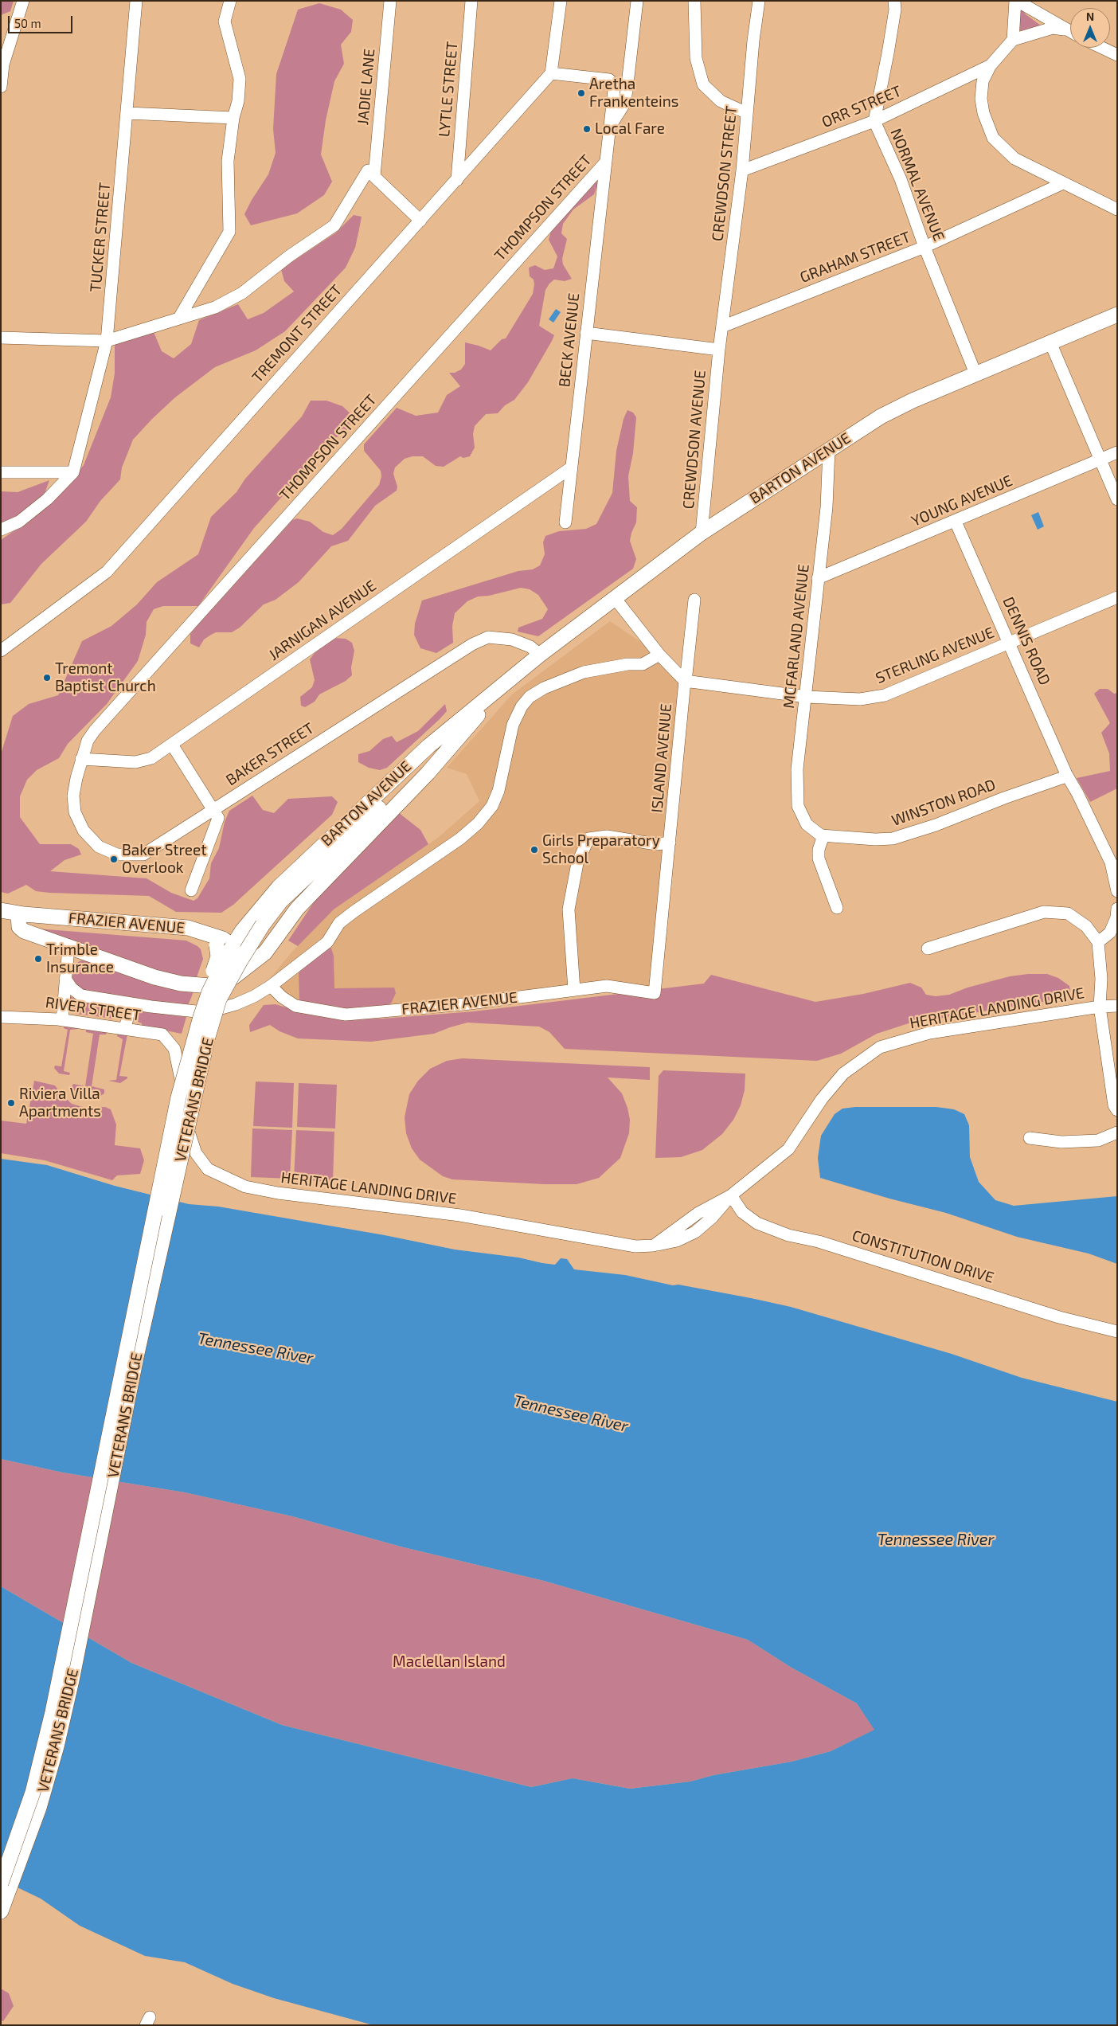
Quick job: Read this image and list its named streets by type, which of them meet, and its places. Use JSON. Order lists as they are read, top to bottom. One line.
{"streets":{"main road":["BARTON AVENUE","FRAZIER AVENUE","VETERANS BRIDGE"],"street":["JADIE LANE","LYTLE STREET","ORR STREET","CREWDSON STREET","NORMAL AVENUE","THOMPSON STREET","TUCKER STREET","GRAHAM STREET","TREMONT STREET","BECK AVENUE","CREWDSON AVENUE","YOUNG AVENUE","JARNIGAN AVENUE","MCFARLAND AVENUE","DENNIS ROAD","STERLING AVENUE","BAKER STREET","ISLAND AVENUE","WINSTON ROAD","HERITAGE LANDING DRIVE","RIVER STREET","CONSTITUTION DRIVE"]},"crossings":[["LYTLE STREET","TREMONT STREET"],["ORR STREET","CREWDSON STREET"],["ORR STREET","NORMAL AVENUE"],["CREWDSON STREET","GRAHAM STREET"],["CREWDSON STREET","CREWDSON AVENUE"],["NORMAL AVENUE","GRAHAM STREET"],["NORMAL AVENUE","BARTON AVENUE"],["THOMPSON STREET","BECK AVENUE"],["THOMPSON STREET","JARNIGAN AVENUE"],["THOMPSON STREET","BAKER STREET"],["BECK AVENUE","JARNIGAN AVENUE"],["CREWDSON AVENUE","BARTON AVENUE"],["BARTON AVENUE","MCFARLAND AVENUE"],["BARTON AVENUE","BAKER STREET"],["BARTON AVENUE","FRAZIER AVENUE"],["BARTON AVENUE","VETERANS BRIDGE"],["YOUNG AVENUE","MCFARLAND AVENUE"],["YOUNG AVENUE","DENNIS ROAD"],["JARNIGAN AVENUE","BAKER STREET"],["MCFARLAND AVENUE","STERLING AVENUE"],["MCFARLAND AVENUE","WINSTON ROAD"],["DENNIS ROAD","STERLING AVENUE"],["DENNIS ROAD","WINSTON ROAD"],["STERLING AVENUE","ISLAND AVENUE"],["ISLAND AVENUE","FRAZIER AVENUE"],["FRAZIER AVENUE","VETERANS BRIDGE"],["HERITAGE LANDING DRIVE","RIVER STREET"],["HERITAGE LANDING DRIVE","CONSTITUTION DRIVE"]],"water":["Tennessee River"],"parks":["Maclellan Island"],"places":["Aretha Frankenteins","Local Fare","Tremont Baptist Church","Girls Preparatory School","Baker Street Overlook","Trimble Insurance","Riviera Villa Apartments"],"scale_bar":"50 m","north":"top"}
